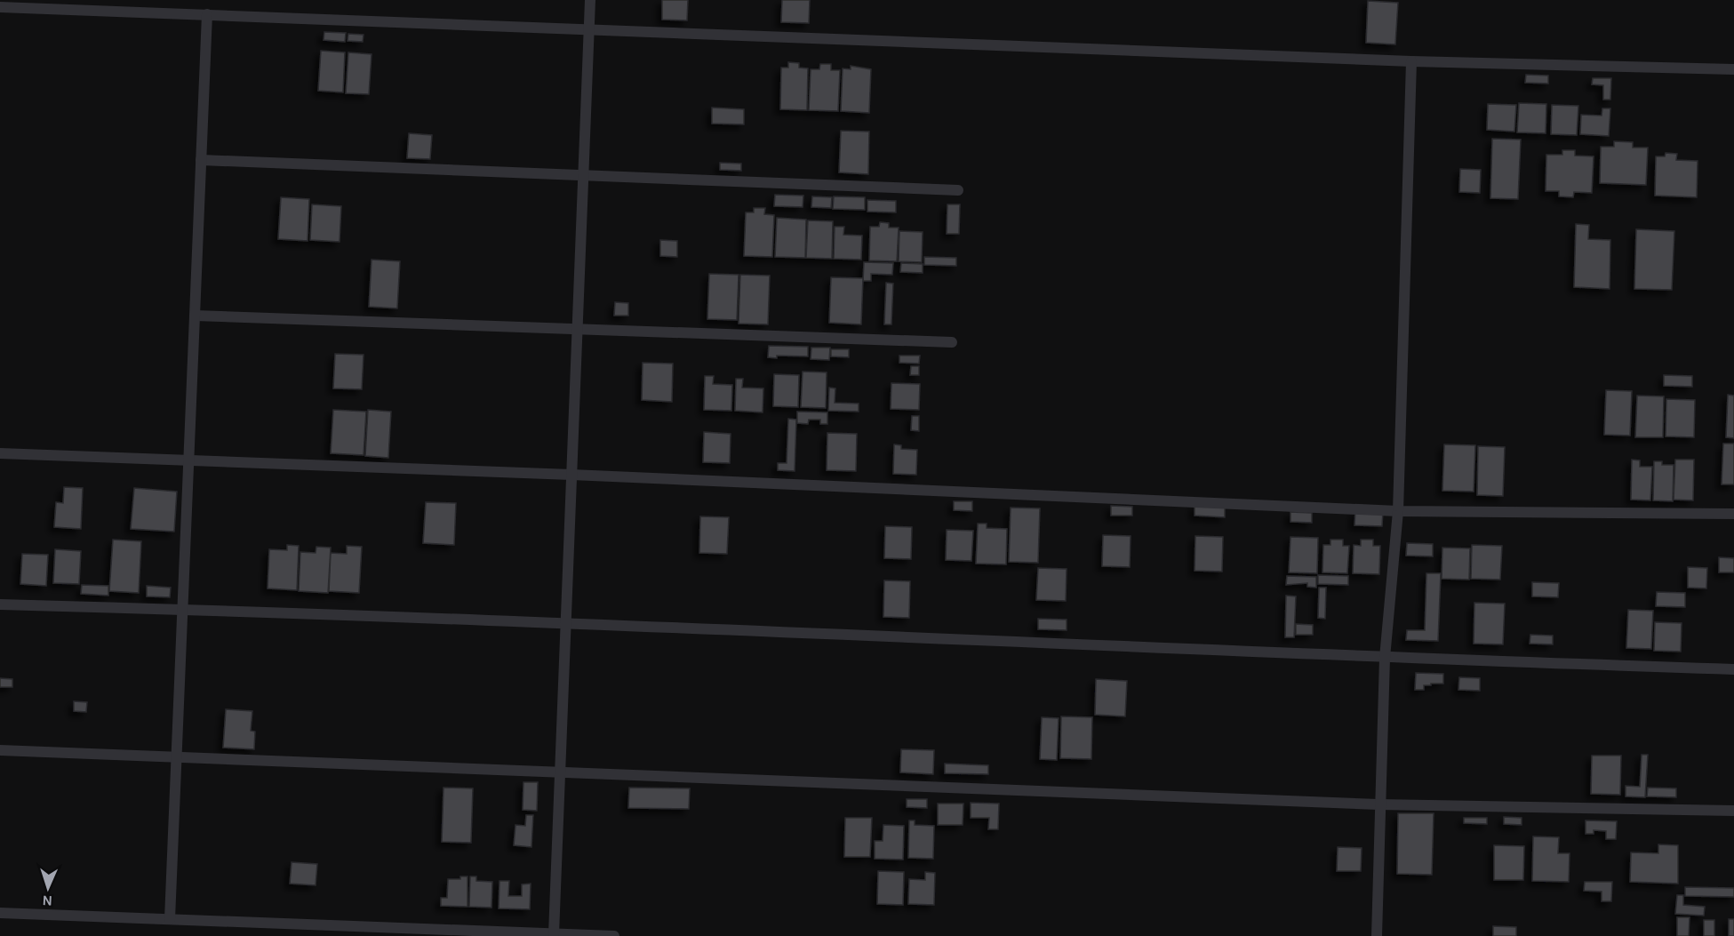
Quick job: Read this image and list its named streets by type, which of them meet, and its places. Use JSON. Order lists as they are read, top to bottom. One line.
{"north":"bottom"}
